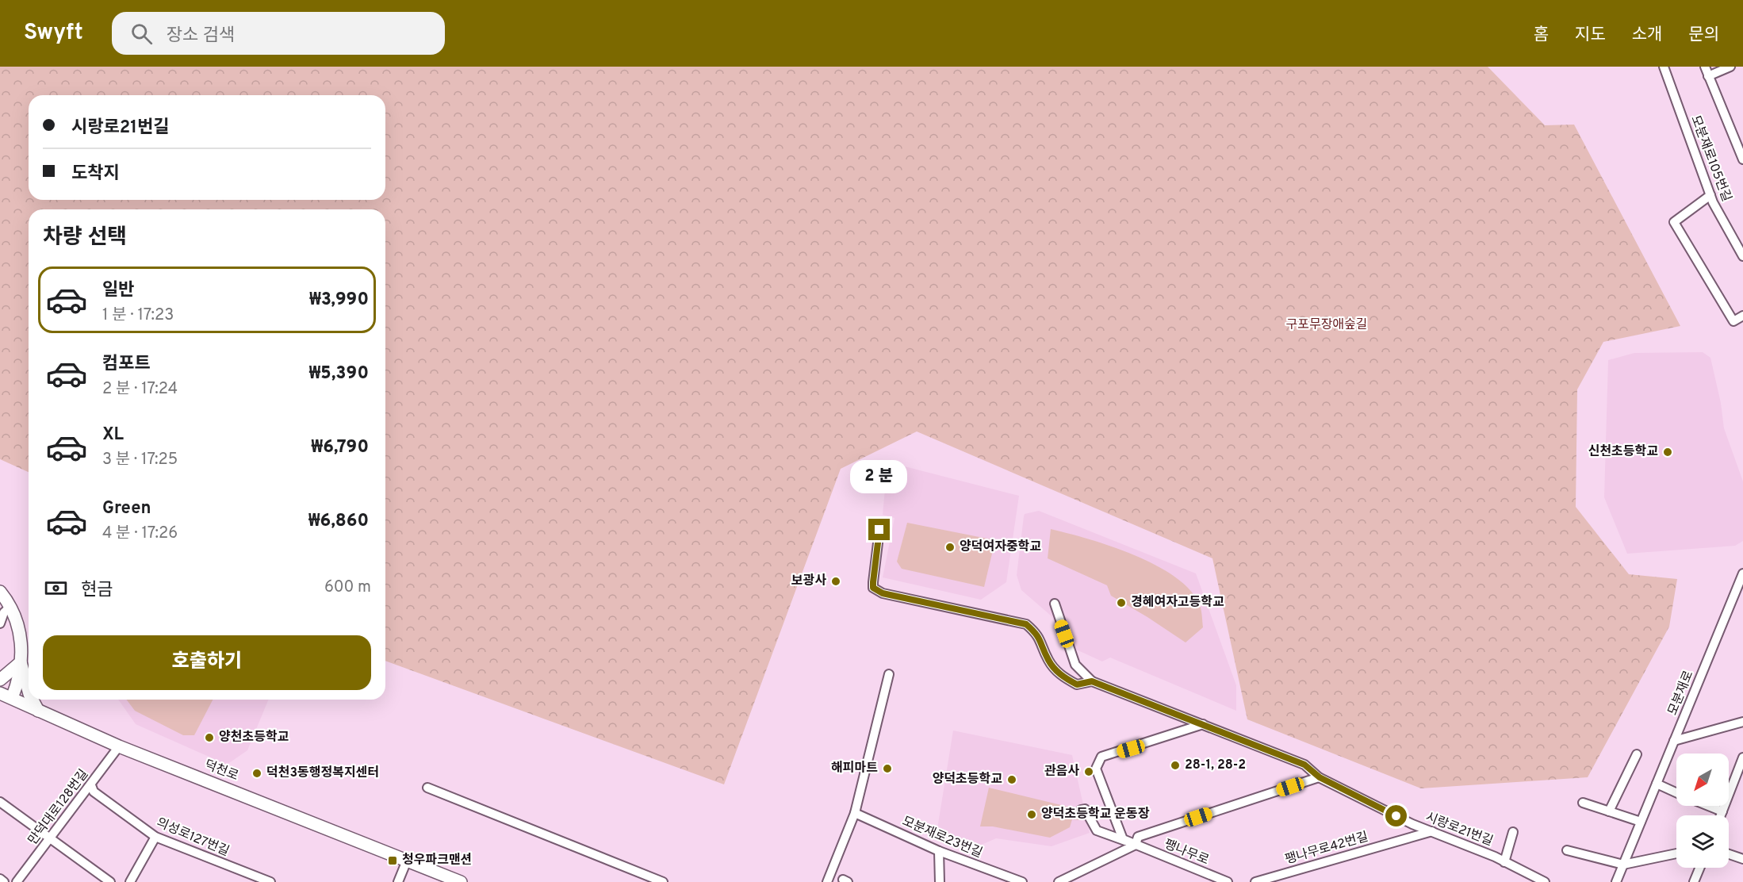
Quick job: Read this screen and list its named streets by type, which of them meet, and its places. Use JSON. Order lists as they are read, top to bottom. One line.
{"streets":{"main road":["덕천로"],"street":["모분재로105번길","모분재로","만덕대로128번길","시랑로21번길","의성로127번길","모분재로23번길","팽나무로42번길","팽나무로"]},"crossings":[["덕천로","만덕대로128번길"],["만덕대로128번길","의성로127번길"],["시랑로21번길","팽나무로42번길"],["시랑로21번길","팽나무로"]],"parks":["구포무장애숲길"],"places":{"other":["신천초등학교","양덕여자중학교","보광사","경혜여자고등학교","양천초등학교","28-1, 28-2","해피마트","관음사","덕천3동행정복지센터","양덕초등학교","양덕초등학교 운동장"],"transit":["청우파크맨션"]},"north":"bottom left","page":{"header":"Swyft","search":"장소 검색","nav":["홈","지도","소개","문의"],"banner":["시랑로21번길","도착지"],"heading":"차량 선택","list":[{"name":"일반","note":"1 분 · 17:23","value":"₩3,990"},{"name":"컴포트","note":"2 분 · 17:24","value":"₩5,390"},{"name":"XL","note":"3 분 · 17:25","value":"₩6,790"},{"name":"Green","note":"4 분 · 17:26","value":"₩6,860"}],"bubble":"2 분","pay":["현금","600 m"],"buttons":"호출하기"}}
